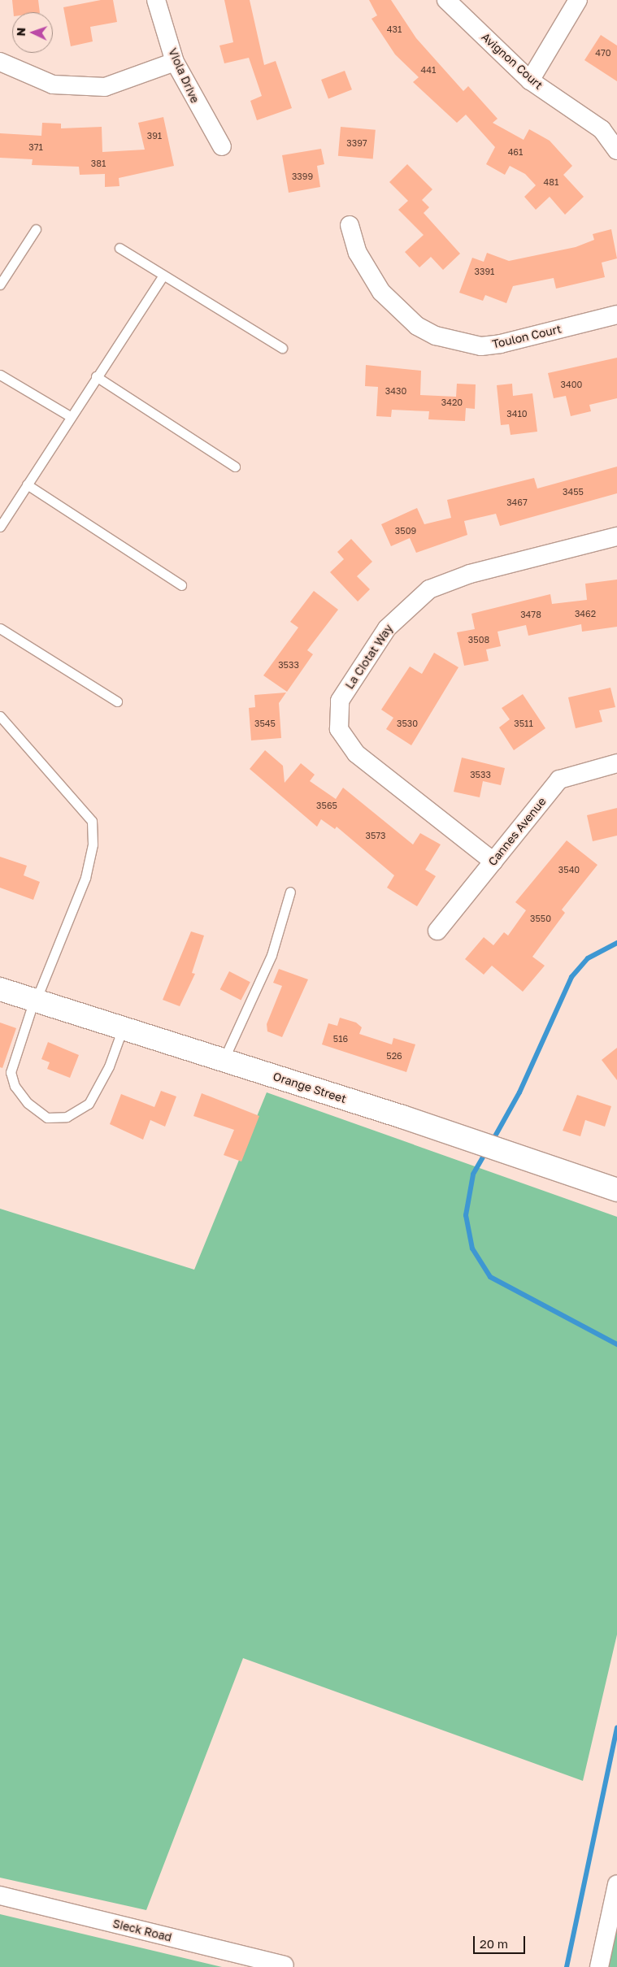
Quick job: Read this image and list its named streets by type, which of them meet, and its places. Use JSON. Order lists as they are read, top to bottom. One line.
{"streets":{"street":["Avignon Court","Viola Drive","Toulon Court","La Ciotat Way","Cannes Avenue","Orange Street","Sieck Road"]},"crossings":[["La Ciotat Way","Cannes Avenue"]],"house_numbers":["431","470","441","391","3397","371","461","381","3399","481","3391","3400","3430","3420","3410","3455","3467","3509","3462","3478","3508","3533","3545","3530","3511","3533","3565","3573","3540","3550","516","526"],"scale_bar":"20 m","north":"left"}
